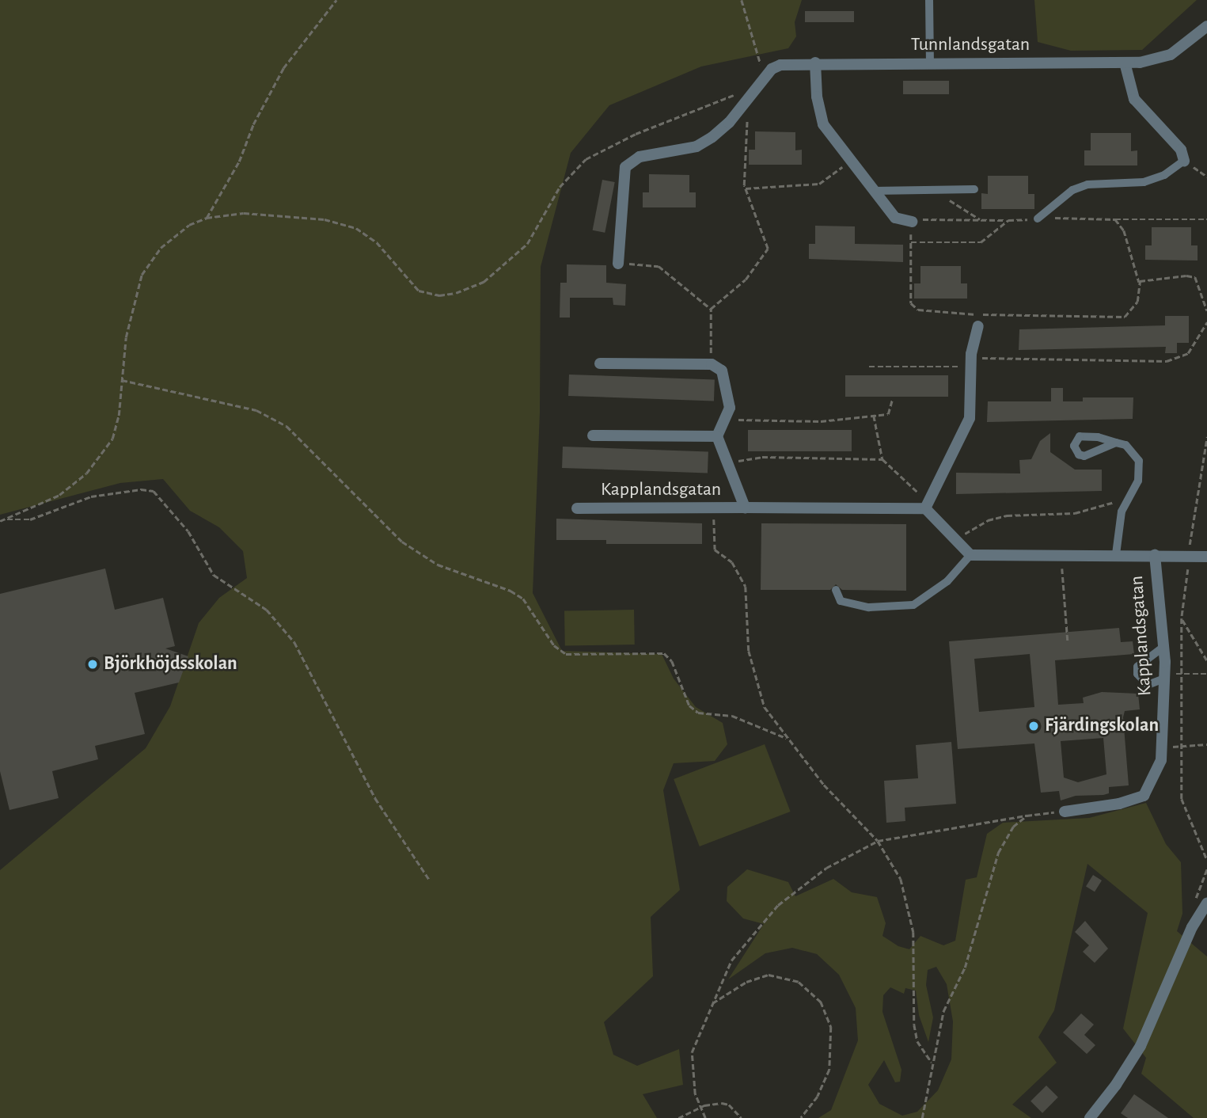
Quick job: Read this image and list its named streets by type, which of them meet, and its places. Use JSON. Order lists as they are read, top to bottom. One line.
{"streets":{"street":["Tunnlandsgatan","Kapplandsgatan"]},"places":["Björkhöjdsskolan","Fjärdingskolan"]}
